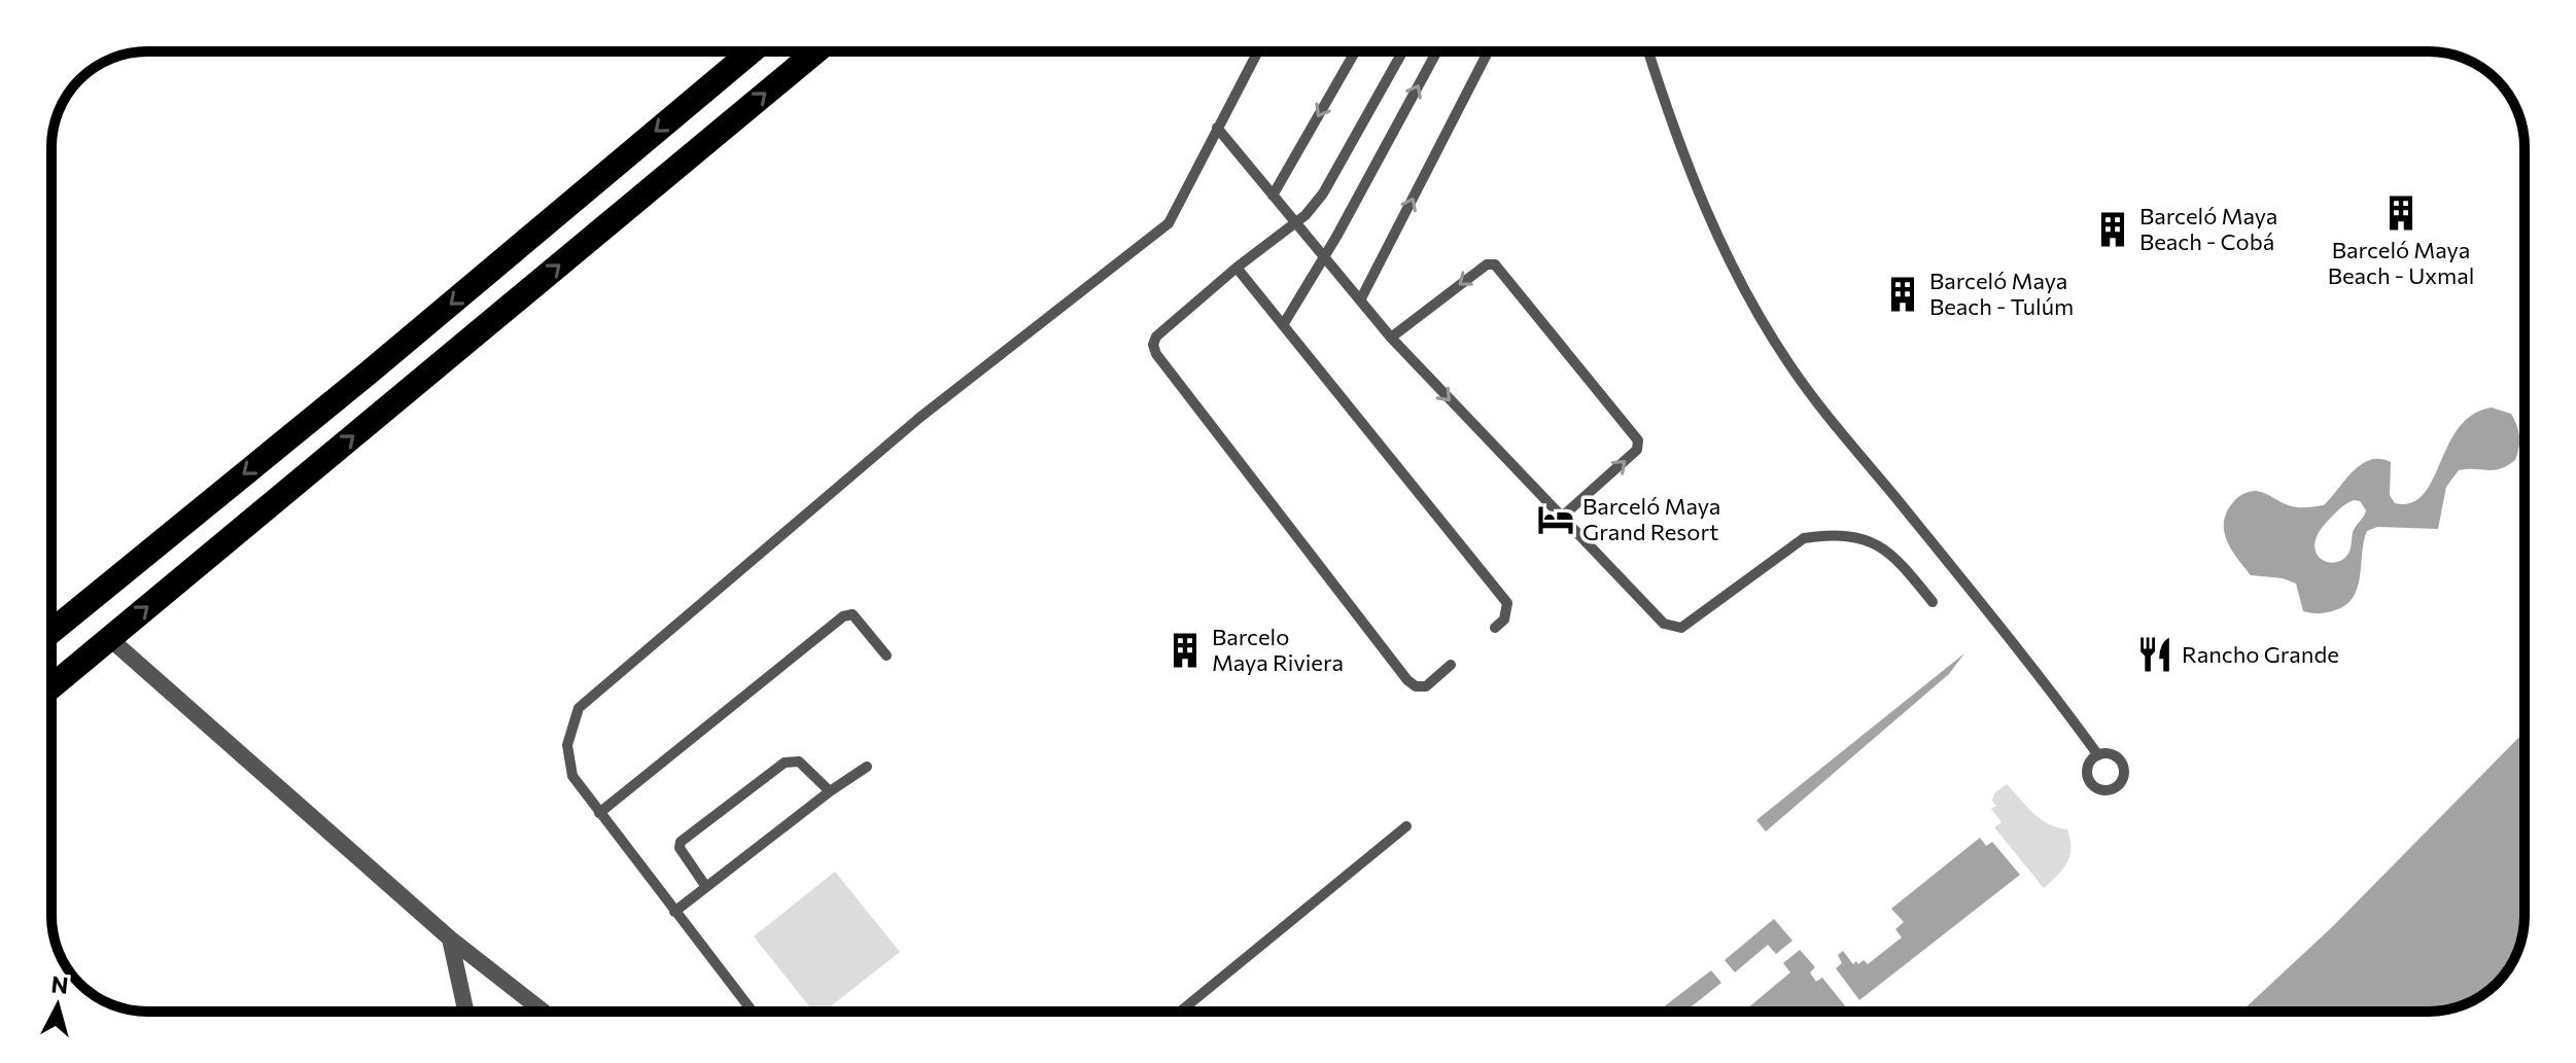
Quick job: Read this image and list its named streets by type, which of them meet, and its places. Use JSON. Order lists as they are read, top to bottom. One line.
{"places":{"building":["Barceló Maya Beach - Uxmal","Barceló Maya Beach - Cobá","Barceló Maya Beach - Tulúm","Barcelo Maya Riviera"],"hotel":["Barceló Maya Grand Resort"],"restaurant":["Rancho Grande"]},"north":"top"}
